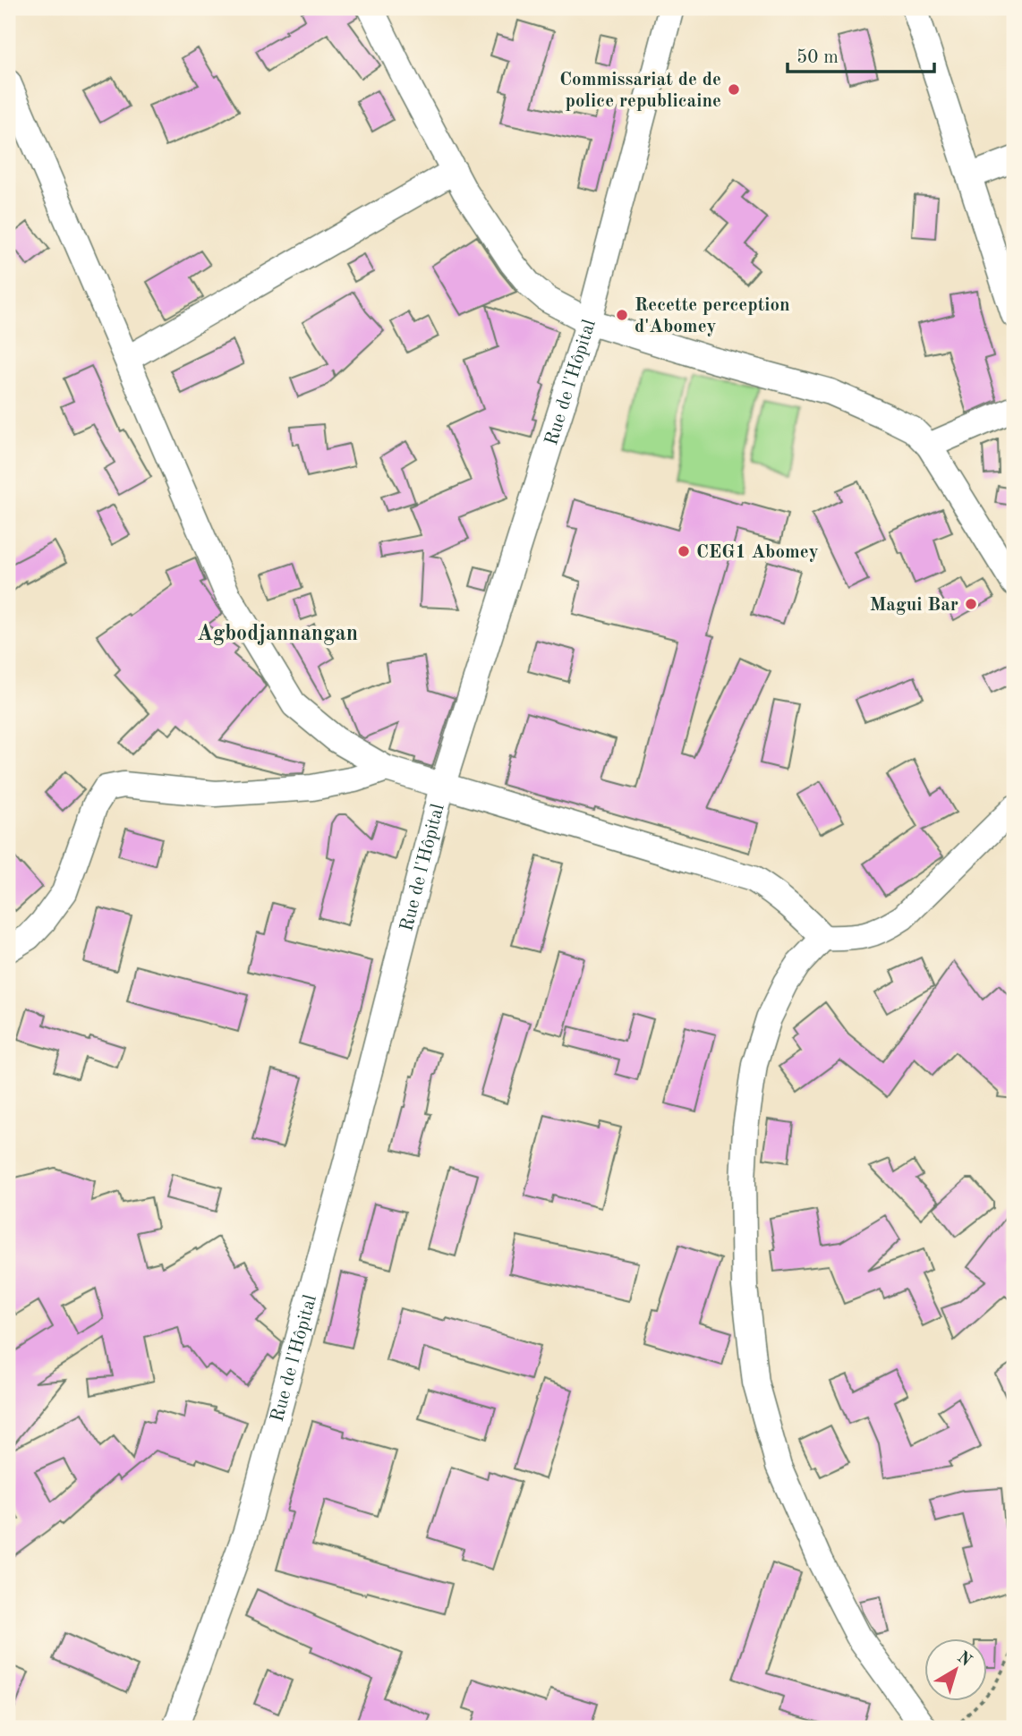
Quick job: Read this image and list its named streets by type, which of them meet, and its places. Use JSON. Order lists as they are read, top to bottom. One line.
{"streets":{"street":["Rue de l'Hôpital"]},"districts":["Agbodjannangan"],"places":["Commissariat de de police republicaine","Recette perception d'Abomey","CEG1 Abomey","Magui Bar"],"scale_bar":"50 m","north":"top right"}
